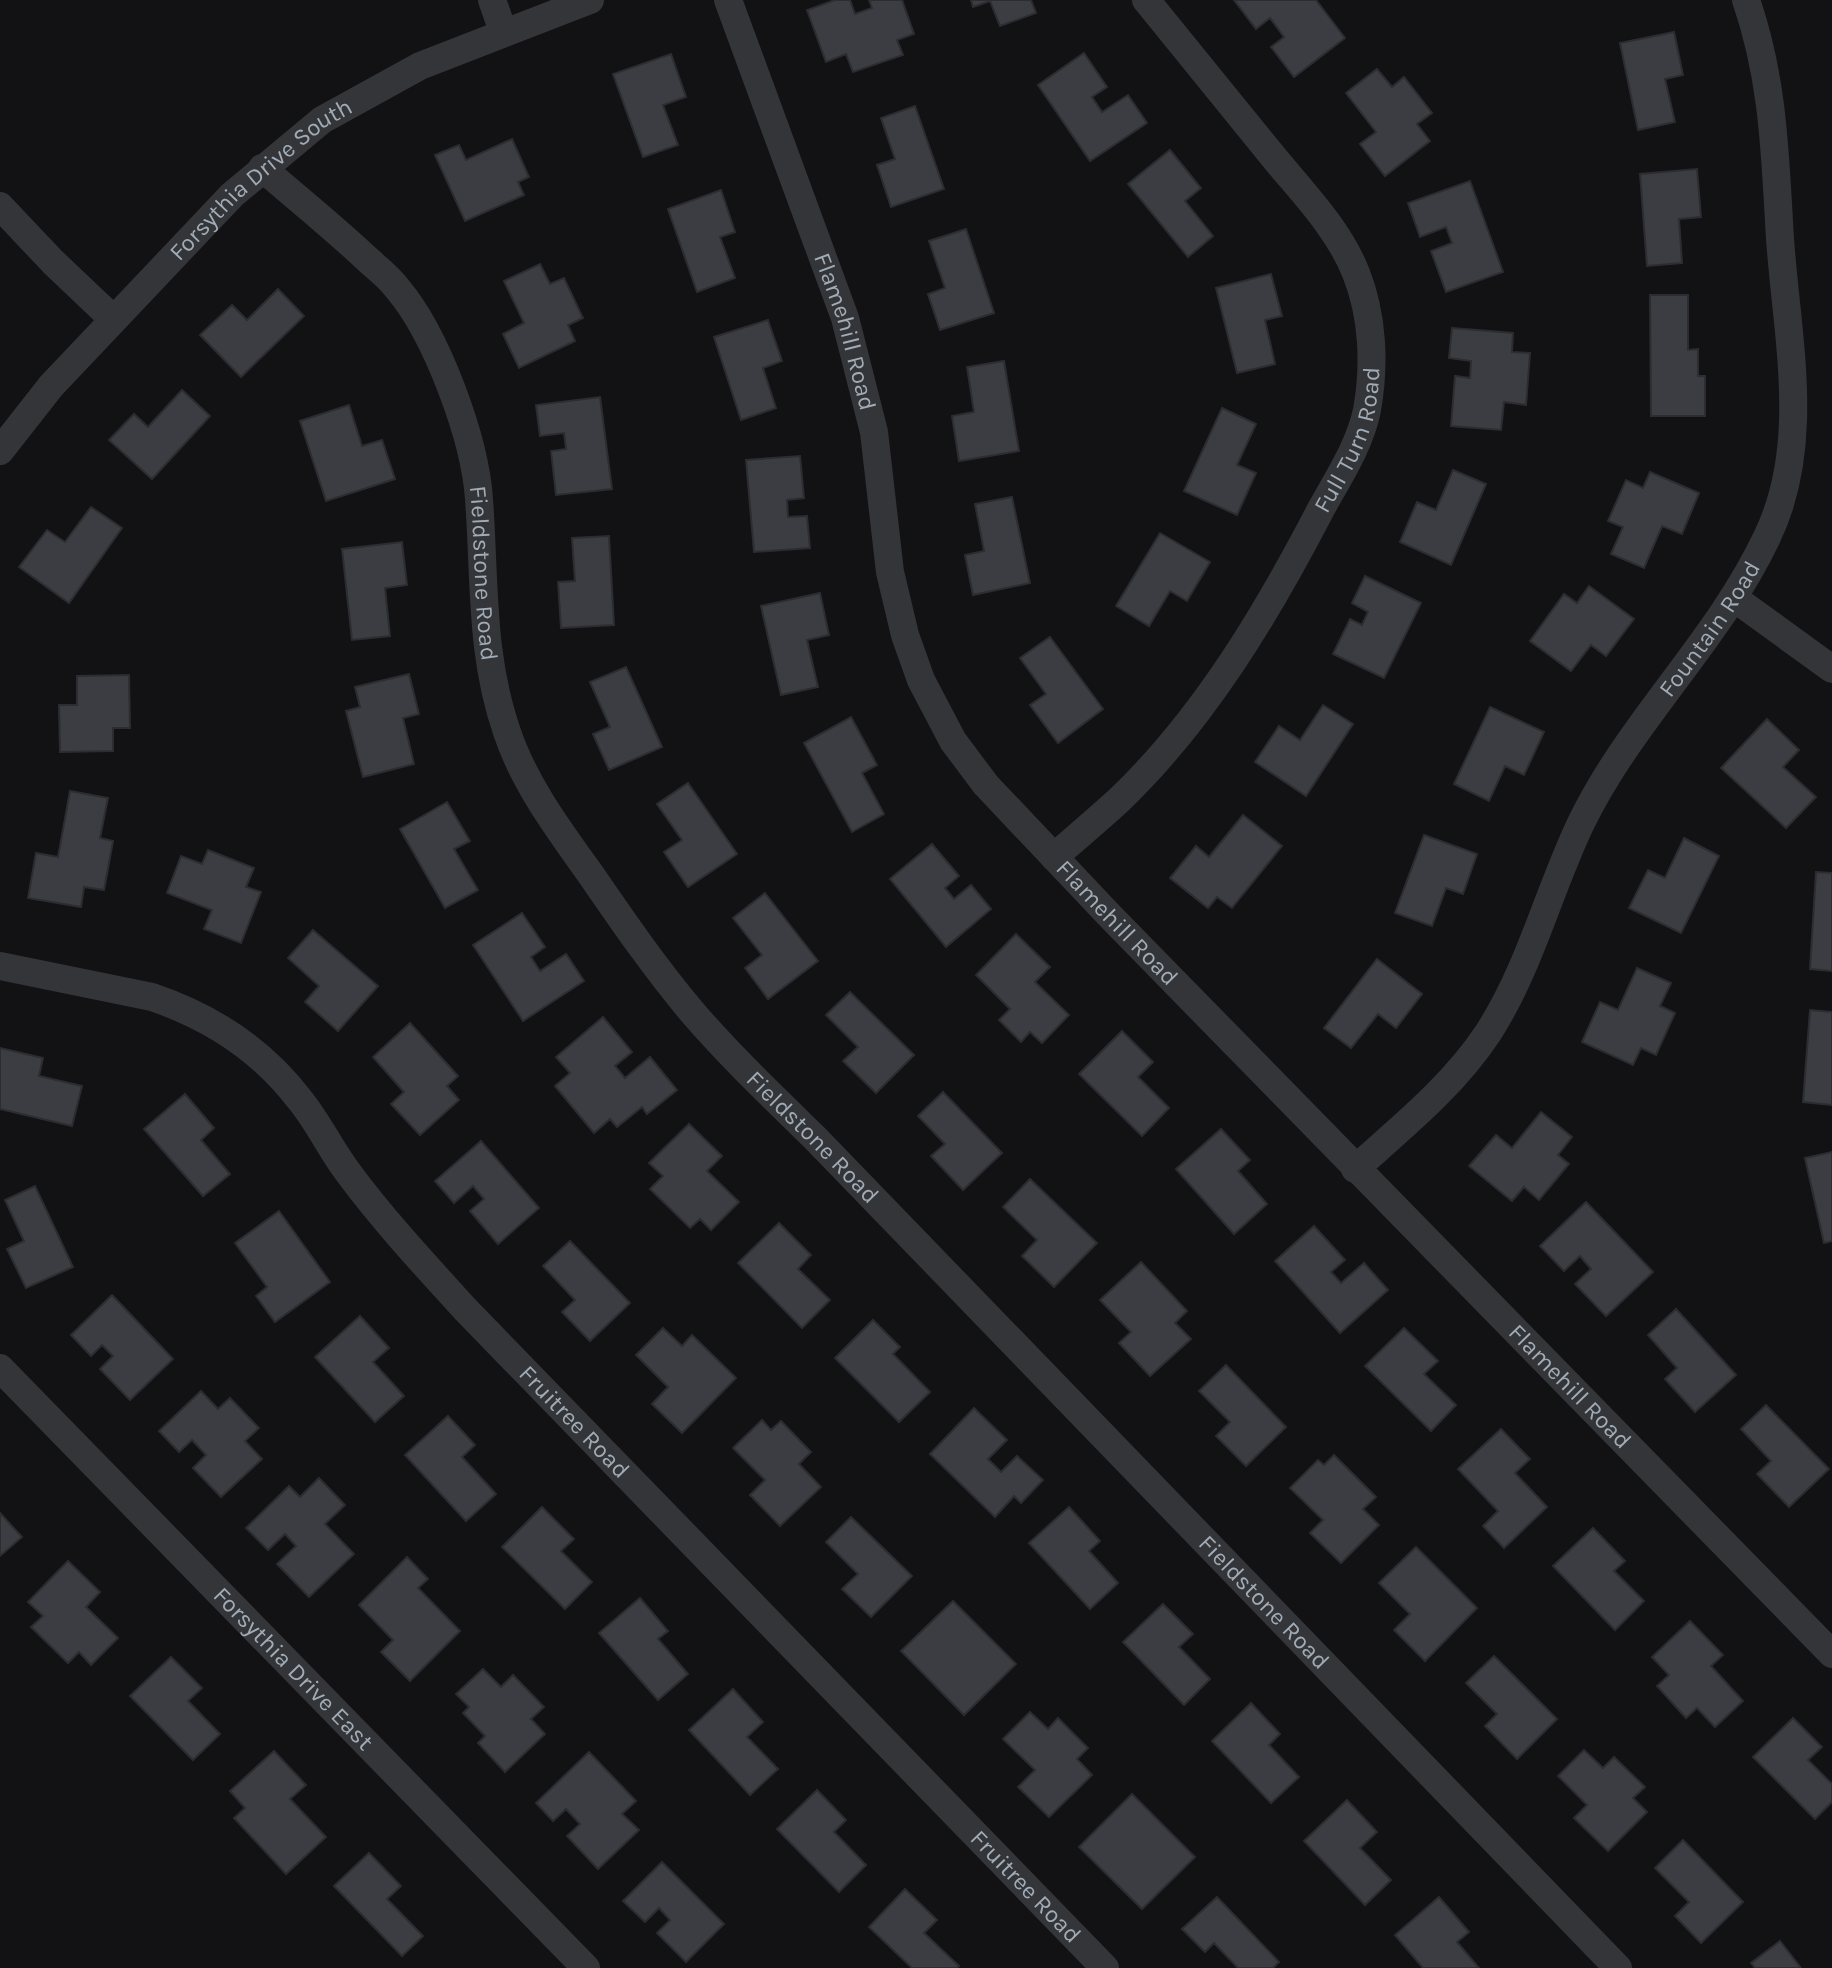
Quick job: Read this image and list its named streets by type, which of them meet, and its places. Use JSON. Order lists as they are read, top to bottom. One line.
{"streets":{"street":["Forsythia Drive South","Flamehill Road","Full Turn Road","Fieldstone Road","Fountain Road","Fruitree Road","Forsythia Drive East"]},"crossings":[["Forsythia Drive South","Fieldstone Road"],["Flamehill Road","Full Turn Road"],["Flamehill Road","Fountain Road"]]}
